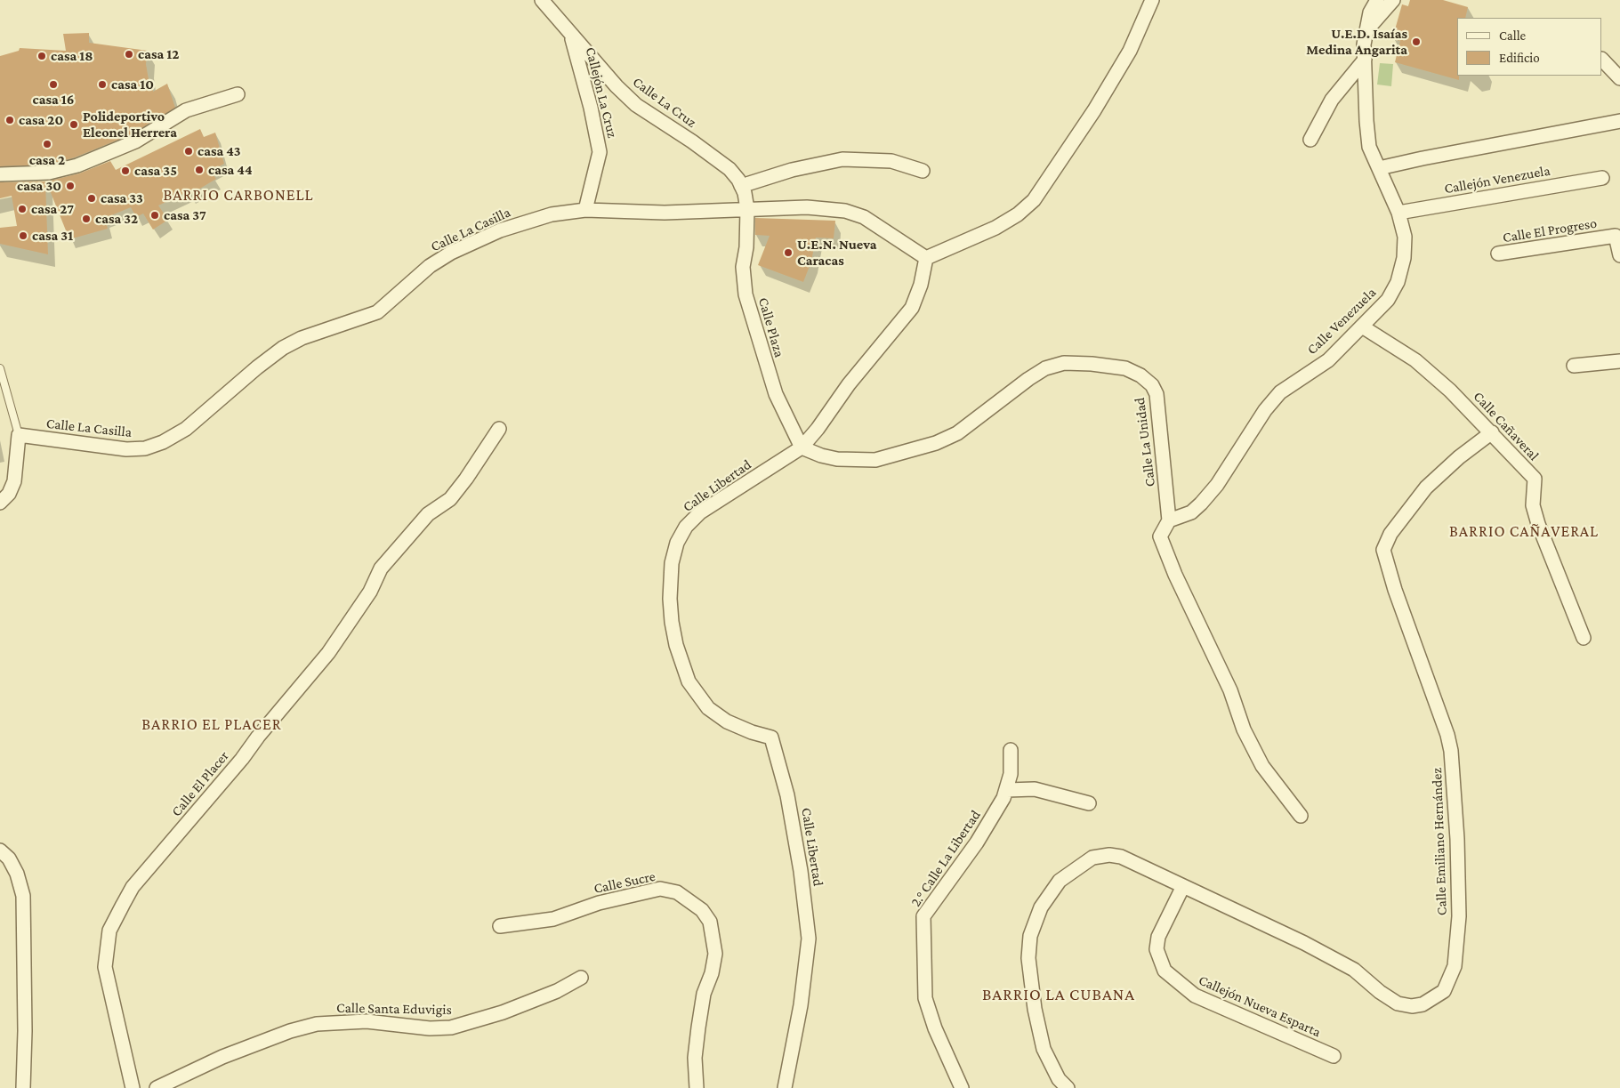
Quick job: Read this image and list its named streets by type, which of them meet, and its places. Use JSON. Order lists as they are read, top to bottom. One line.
{"streets":{"street":["Callejón La Cruz","Calle La Cruz","Callejón Venezuela","Calle La Casilla","Calle El Progreso","Calle Venezuela","Calle Plaza","Calle Cañaveral","Calle La Unidad","Calle Libertad","Calle El Placer","Calle Emiliano Hernández","2.° Calle La Libertad","Calle Sucre","Callejón Nueva Esparta","Calle Santa Eduvigis"]},"crossings":[["Callejón La Cruz","Calle La Cruz"],["Callejón La Cruz","Calle La Casilla"],["Calle La Cruz","Calle La Casilla"],["Calle La Cruz","Calle Plaza"],["Callejón Venezuela","Calle Venezuela"],["Calle La Casilla","Calle Plaza"],["Calle La Casilla","Calle Libertad"],["Calle Venezuela","Calle Cañaveral"],["Calle Venezuela","Calle La Unidad"],["Calle Plaza","Calle La Unidad"],["Calle Plaza","Calle Libertad"],["Calle Cañaveral","Calle Emiliano Hernández"],["Calle La Unidad","Calle Libertad"],["Calle Emiliano Hernández","Callejón Nueva Esparta"]],"districts":["BARRIO CARBONELL","BARRIO CAÑAVERAL","BARRIO EL PLACER","BARRIO LA CUBANA"],"places":["U.E.D. Isaías Medina Angarita","casa 12","casa 18","casa 16","casa 10","casa 20","Polideportivo Eleonel Herrera","casa 2","casa 43","casa 44","casa 35","casa 30","casa 33","casa 27","casa 37","casa 32","casa 31","U.E.N. Nueva Caracas"],"legend":["Calle","Edificio"]}
